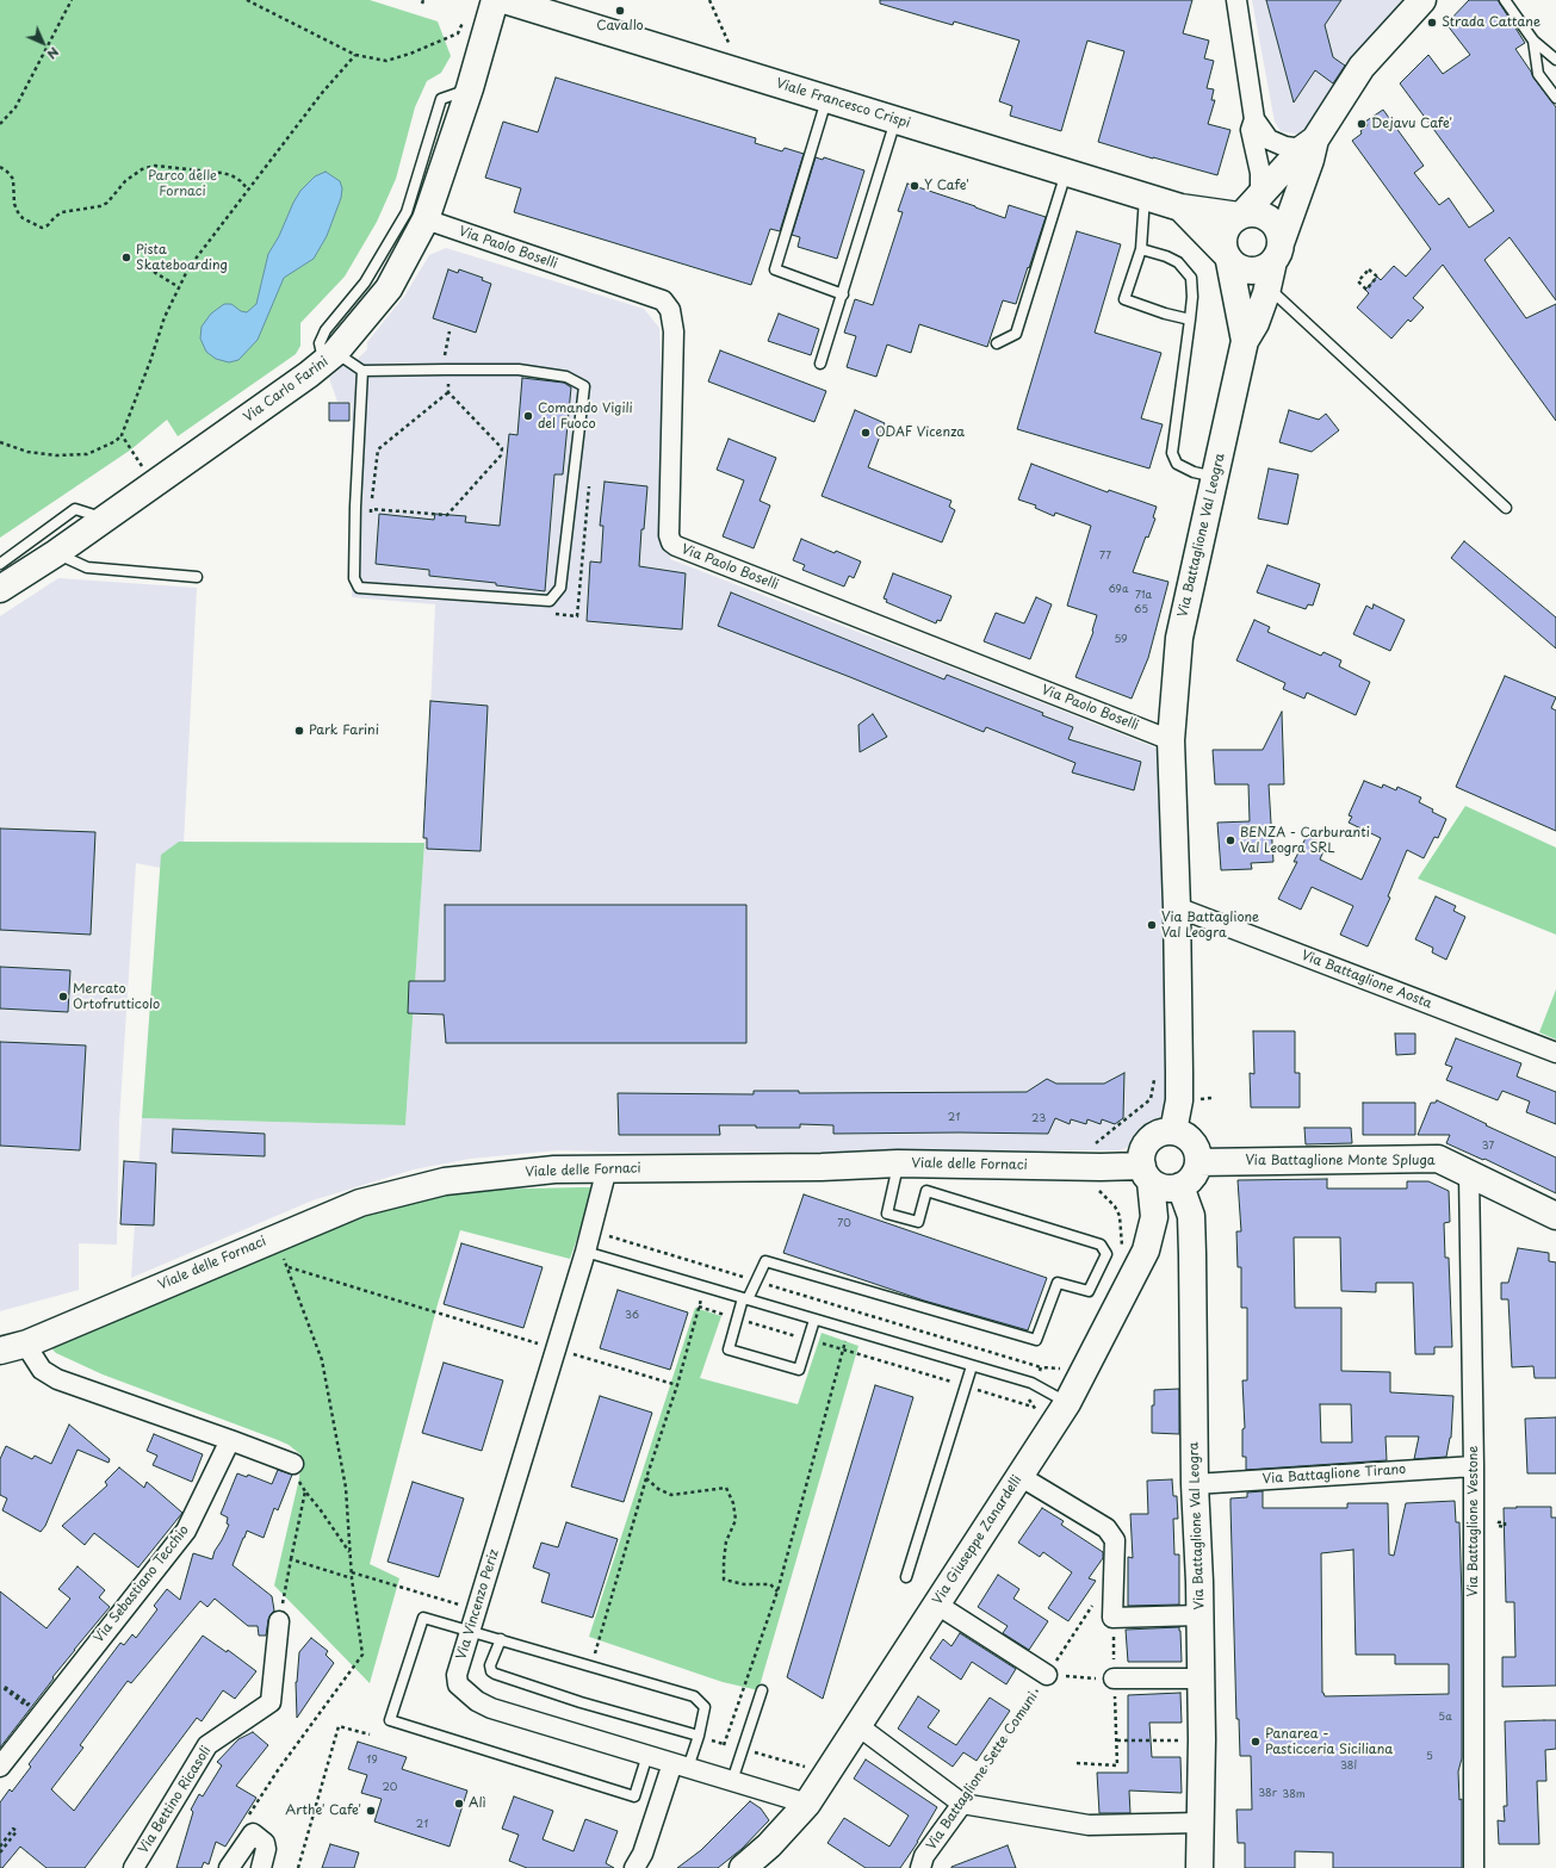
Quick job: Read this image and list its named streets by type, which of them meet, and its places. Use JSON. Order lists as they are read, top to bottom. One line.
{"streets":{"street":["Viale Francesco Crispi","Via Paolo Boselli","Via Carlo Farini","Via Battaglione Val Leogra","Via Battaglione Aosta","Via Battaglione Monte Spluga","Viale delle Fornaci","Via Battaglione Tirano","Via Battaglione Vestone","Via Giuseppe Zanardelli","Via Sebastiano Tecchio","Via Vincenzo Periz","Via Battaglione Sette Comuni","Via Bettino Ricasoli"]},"crossings":[["Viale Francesco Crispi","Via Battaglione Val Leogra"],["Via Paolo Boselli","Via Carlo Farini"],["Via Paolo Boselli","Via Battaglione Val Leogra"],["Via Battaglione Val Leogra","Via Battaglione Aosta"],["Via Battaglione Val Leogra","Via Battaglione Monte Spluga"],["Via Battaglione Val Leogra","Viale delle Fornaci"],["Via Battaglione Val Leogra","Via Battaglione Tirano"],["Via Battaglione Val Leogra","Via Giuseppe Zanardelli"],["Via Battaglione Monte Spluga","Viale delle Fornaci"],["Via Battaglione Monte Spluga","Via Battaglione Vestone"],["Via Battaglione Monte Spluga","Via Giuseppe Zanardelli"],["Viale delle Fornaci","Via Giuseppe Zanardelli"],["Viale delle Fornaci","Via Vincenzo Periz"],["Via Battaglione Tirano","Via Battaglione Vestone"],["Via Giuseppe Zanardelli","Via Vincenzo Periz"]],"parks":["Parco delle Fornaci"],"places":["Cavallo","Strada Cattane","Dejavu Cafe'","Y Cafe'","Pista Skateboarding","Comando Vigili del Fuoco","ODAF Vicenza","Park Farini","BENZA - Carburanti Val Leogra SRL","Via Battaglione Val Leogra","Mercato Ortofrutticolo","Panarea - Pasticceria Siciliana","Alì","Arthe' Cafe'"],"house_numbers":["77","69a","71a","65","59","21","23","37","70","36","5a","5","19","38l","20","38r","38m","21"],"north":"bottom right"}
